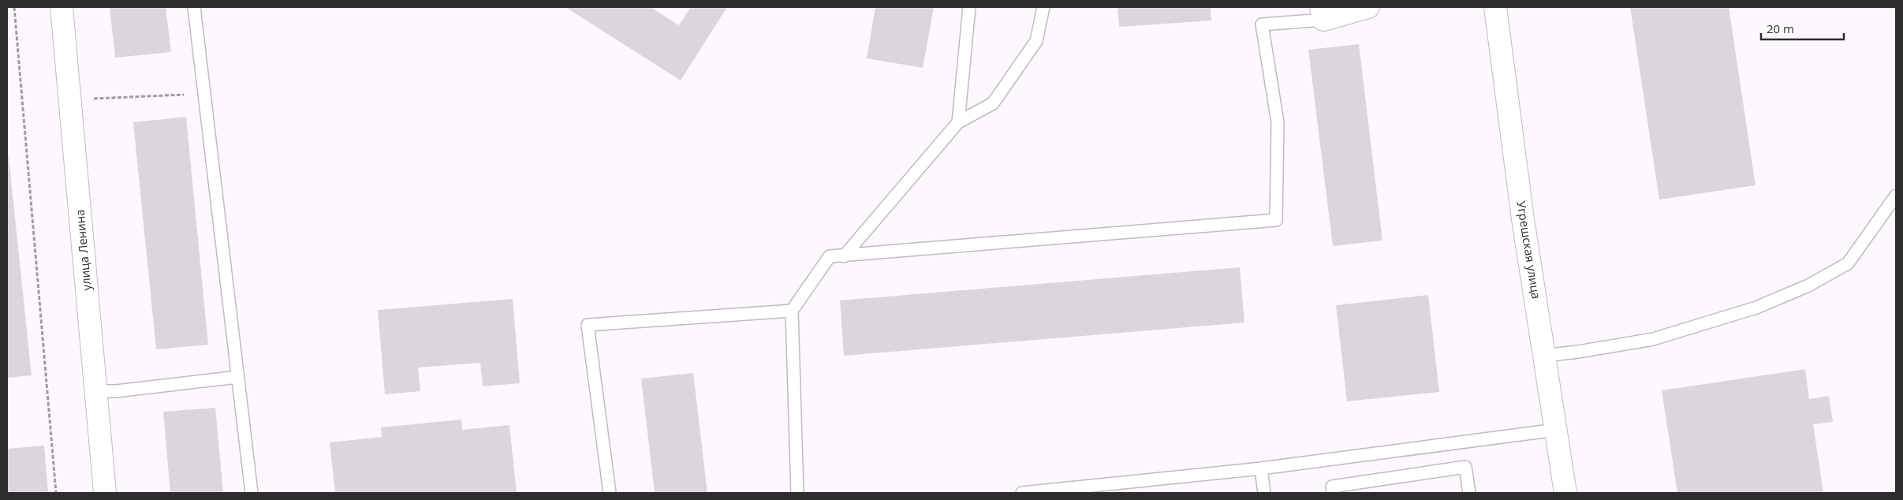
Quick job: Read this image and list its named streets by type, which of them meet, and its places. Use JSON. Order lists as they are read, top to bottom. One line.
{"streets":{"street":["улица Ленина","Угрешская улица"]},"scale_bar":"20 m"}
